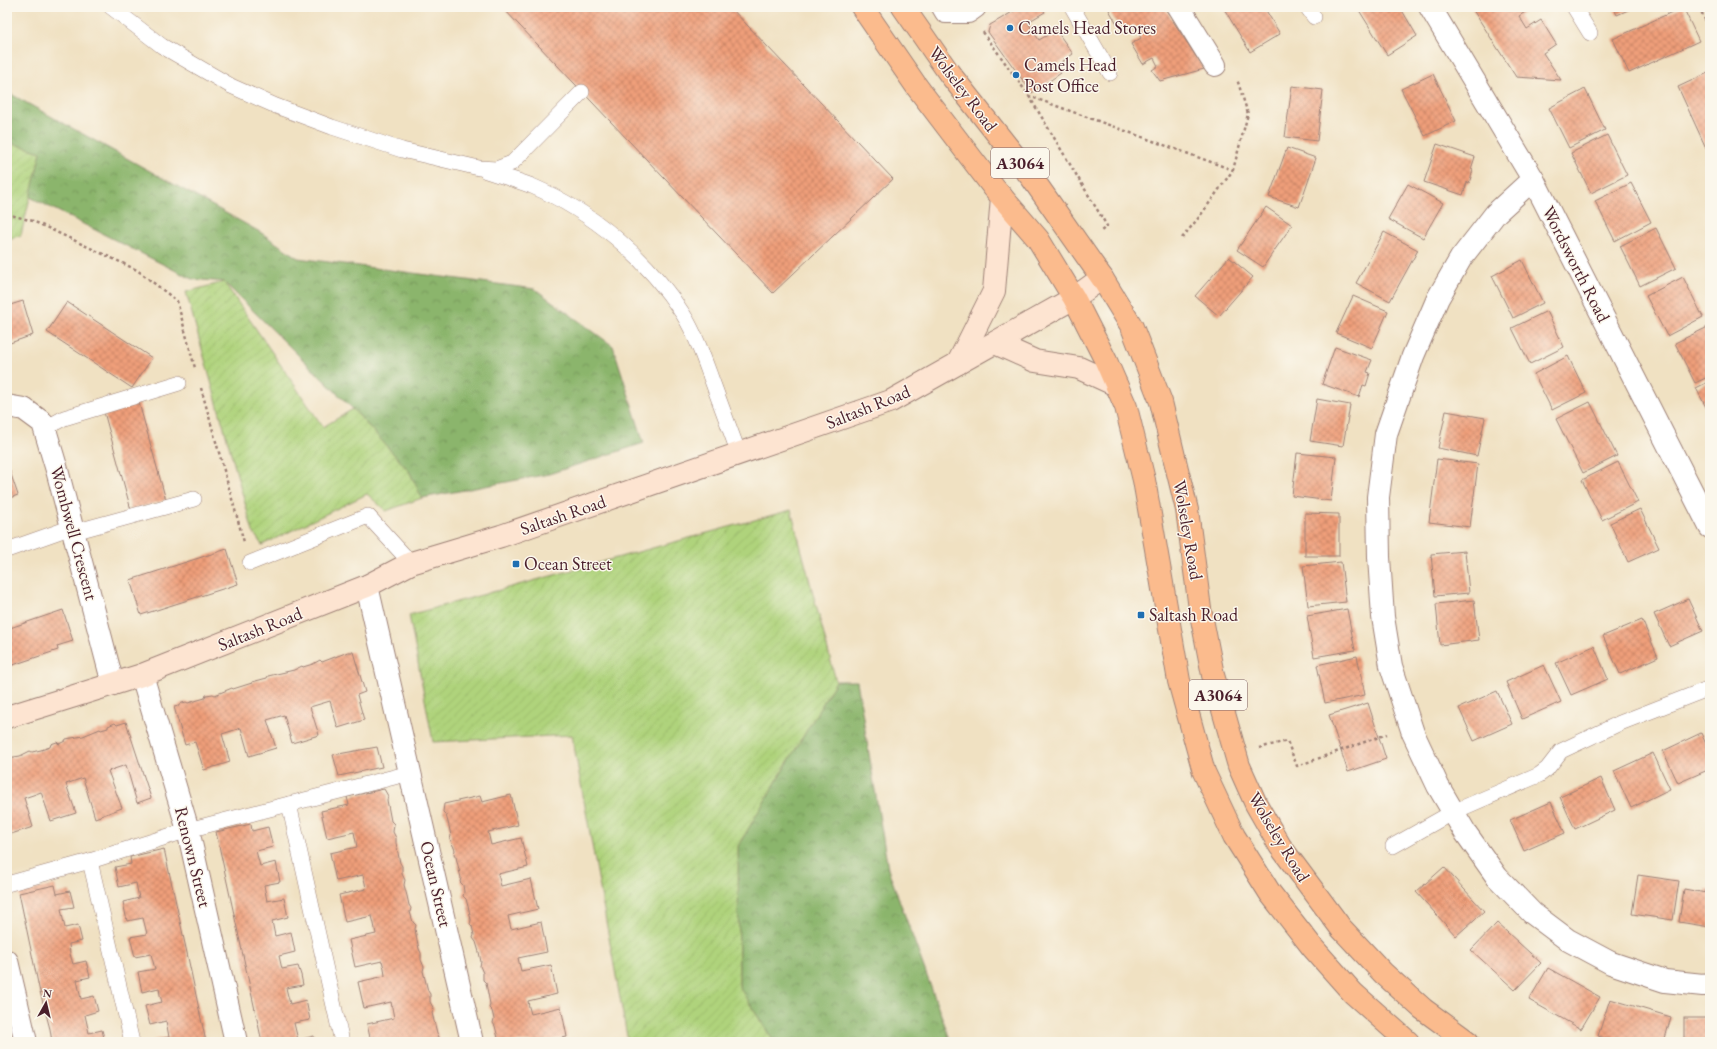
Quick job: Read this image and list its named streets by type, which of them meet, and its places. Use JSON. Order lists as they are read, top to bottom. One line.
{"streets":{"main road":["Wolseley Road","A3064","Saltash Road"],"street":["Wordsworth Road","Wombwell Crescent","Renown Street","Ocean Street"]},"crossings":[["Wolseley Road","Saltash Road"],["Saltash Road","Wombwell Crescent"],["Saltash Road","Renown Street"],["Saltash Road","Ocean Street"]],"places":{"other":["Camels Head Stores","Camels Head Post Office"],"transit":["Ocean Street","Saltash Road"]},"north":"top"}
